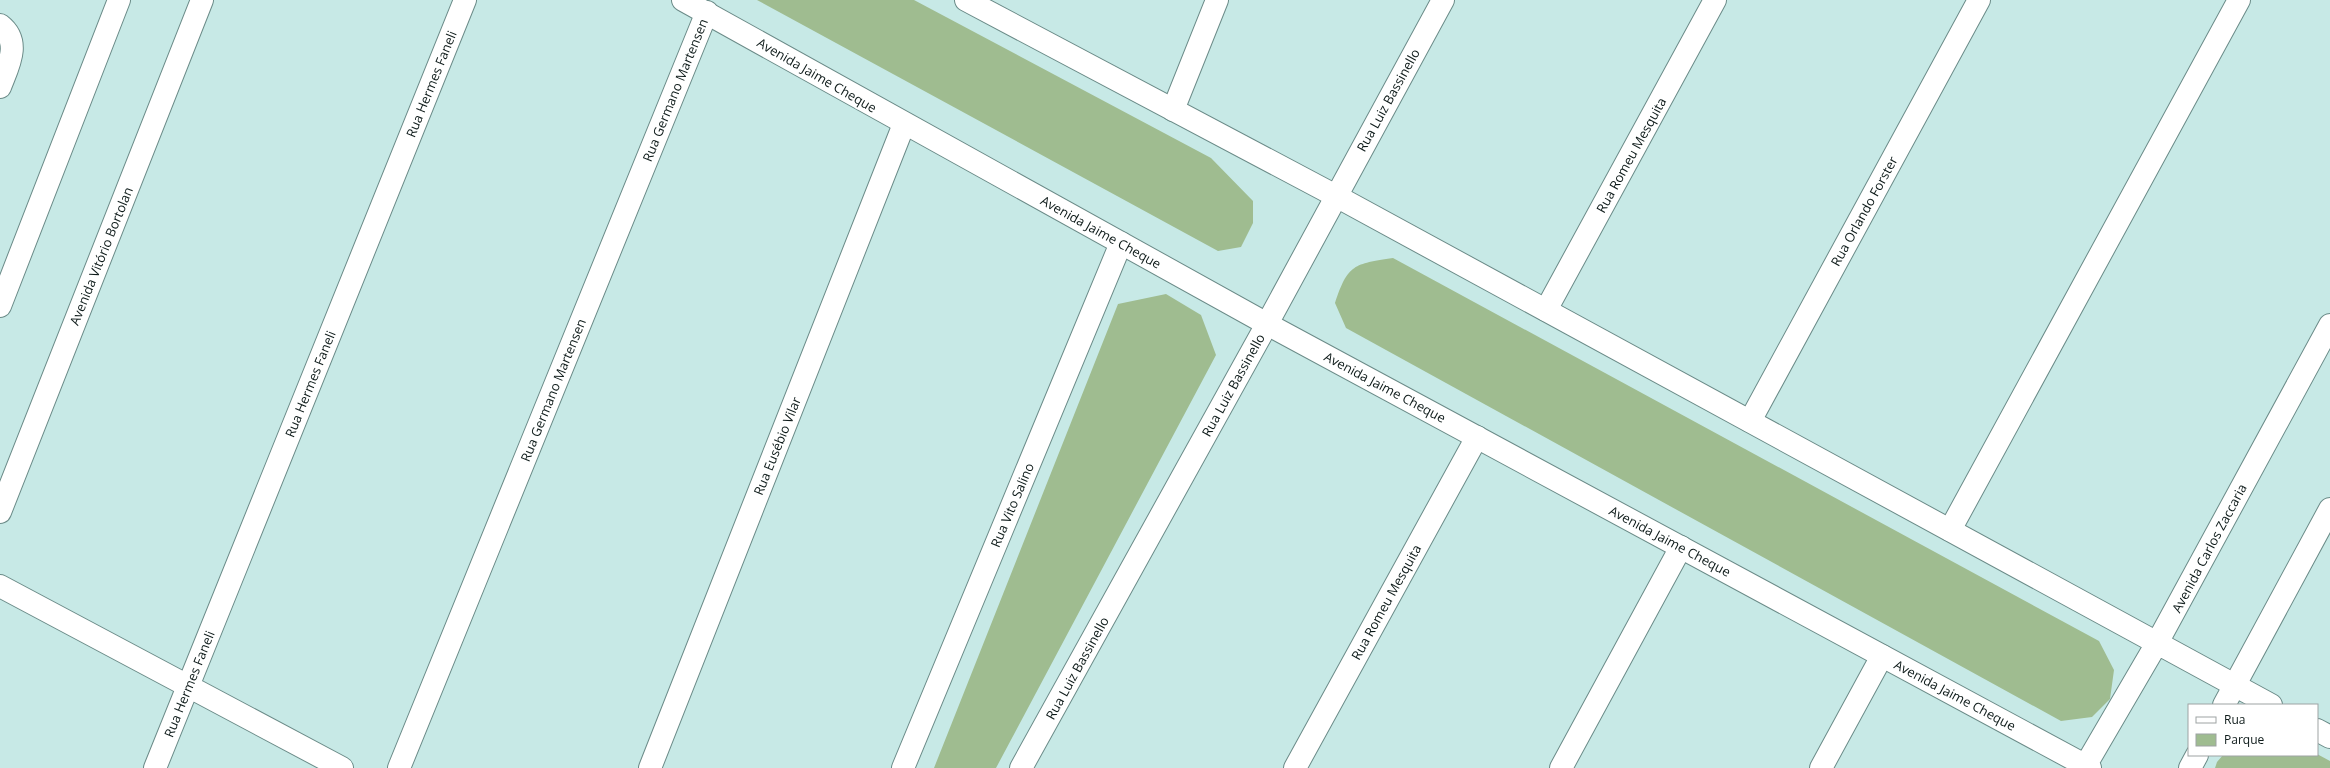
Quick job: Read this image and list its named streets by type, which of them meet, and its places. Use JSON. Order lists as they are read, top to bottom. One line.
{"streets":{"street":["Avenida Jaime Cheque","Rua Hermes Faneli","Rua Germano Martensen","Rua Luiz Bassinello","Rua Romeu Mesquita","Rua Orlando Forster","Avenida Vitório Bortolan","Rua Eusébio Vilar","Rua Vito Salino","Avenida Carlos Zaccaria"]},"crossings":[["Avenida Jaime Cheque","Rua Germano Martensen"],["Avenida Jaime Cheque","Rua Luiz Bassinello"],["Avenida Jaime Cheque","Rua Romeu Mesquita"],["Avenida Jaime Cheque","Rua Eusébio Vilar"],["Avenida Jaime Cheque","Rua Vito Salino"],["Avenida Jaime Cheque","Avenida Carlos Zaccaria"]],"legend":["Rua","Parque"]}
